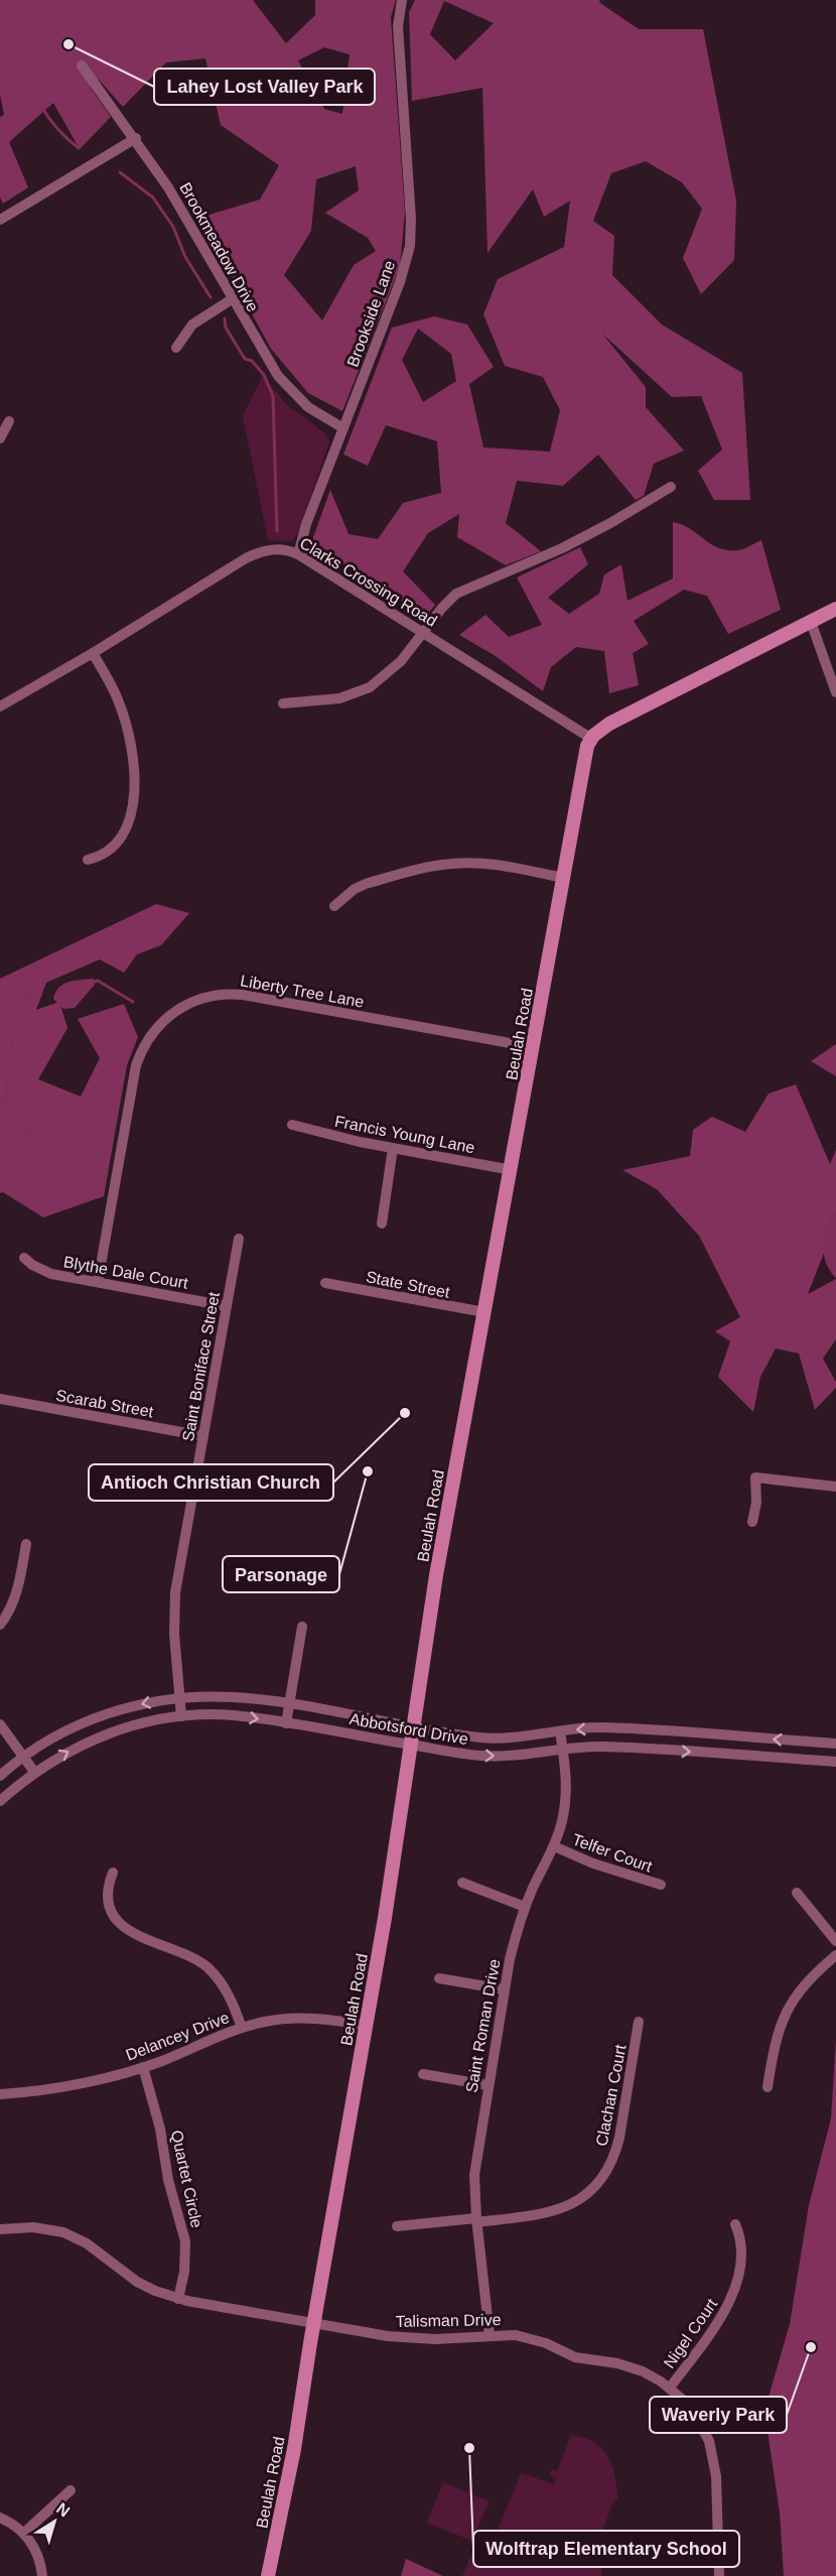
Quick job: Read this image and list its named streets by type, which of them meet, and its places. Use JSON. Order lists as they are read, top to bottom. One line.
{"streets":{"main road":["Beulah Road"],"street":["Brookmeadow Drive","Brookside Lane","Clarks Crossing Road","Liberty Tree Lane","Francis Young Lane","Blythe Dale Court","State Street","Saint Boniface Street","Scarab Street","Abbotsford Drive","Telfer Court","Saint Roman Drive","Delancey Drive","Clachan Court","Quartet Circle","Talisman Drive","Nigel Court"]},"crossings":[["Brookmeadow Drive","Brookside Lane"],["Brookside Lane","Clarks Crossing Road"],["Clarks Crossing Road","Beulah Road"],["Liberty Tree Lane","Beulah Road"],["Liberty Tree Lane","Blythe Dale Court"],["Beulah Road","Francis Young Lane"],["Beulah Road","State Street"],["Beulah Road","Abbotsford Drive"],["Beulah Road","Delancey Drive"],["Beulah Road","Talisman Drive"],["Blythe Dale Court","Saint Boniface Street"],["Saint Boniface Street","Scarab Street"],["Saint Boniface Street","Abbotsford Drive"],["Abbotsford Drive","Saint Roman Drive"],["Telfer Court","Saint Roman Drive"],["Saint Roman Drive","Clachan Court"],["Saint Roman Drive","Talisman Drive"],["Delancey Drive","Quartet Circle"],["Quartet Circle","Talisman Drive"],["Talisman Drive","Nigel Court"]],"places":["Lahey Lost Valley Park","Antioch Christian Church","Parsonage","Waverly Park","Wolftrap Elementary School"],"north":"top right"}
